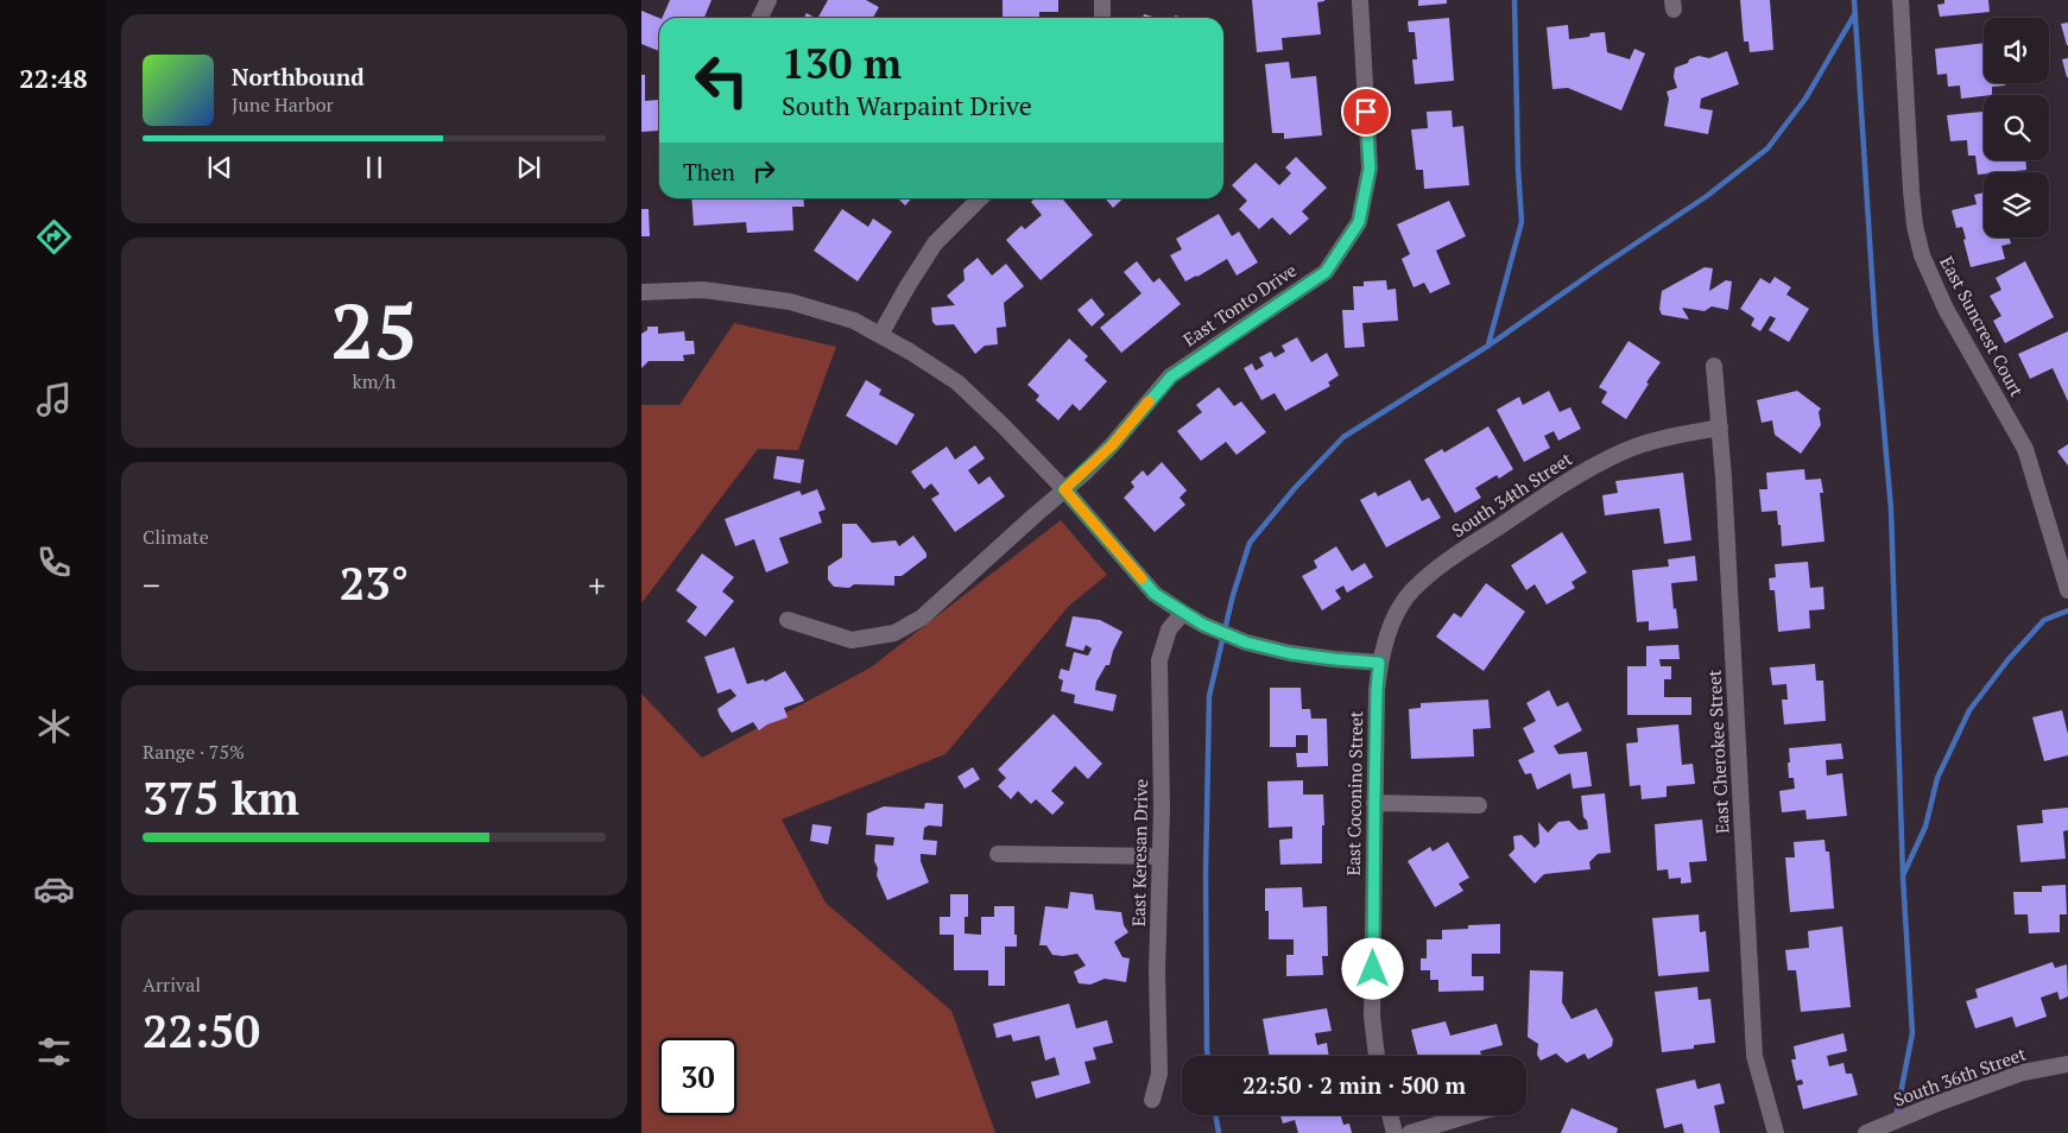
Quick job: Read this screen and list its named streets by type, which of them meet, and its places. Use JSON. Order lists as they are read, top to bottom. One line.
{"streets":{"street":["East Tonto Drive","East Suncrest Court","South 34th Street","East Cherokee Street","East Coconino Street","East Keresan Drive","South 36th Street"]},"crossings":[["South 34th Street","East Cherokee Street"],["South 34th Street","East Coconino Street"]],"page":{"tabs":"22:48","turn":["130 m","South Warpaint Drive"],"song":["Northbound","June Harbor"],"then":"Then","tile":[["25","km/h"],"Climate",["Range · 75%","375 km"],["Arrival","22:50"]],"heat":["−","23°","+"],"limit":"30","trip":"22:50 · 2 min · 500 m"}}
